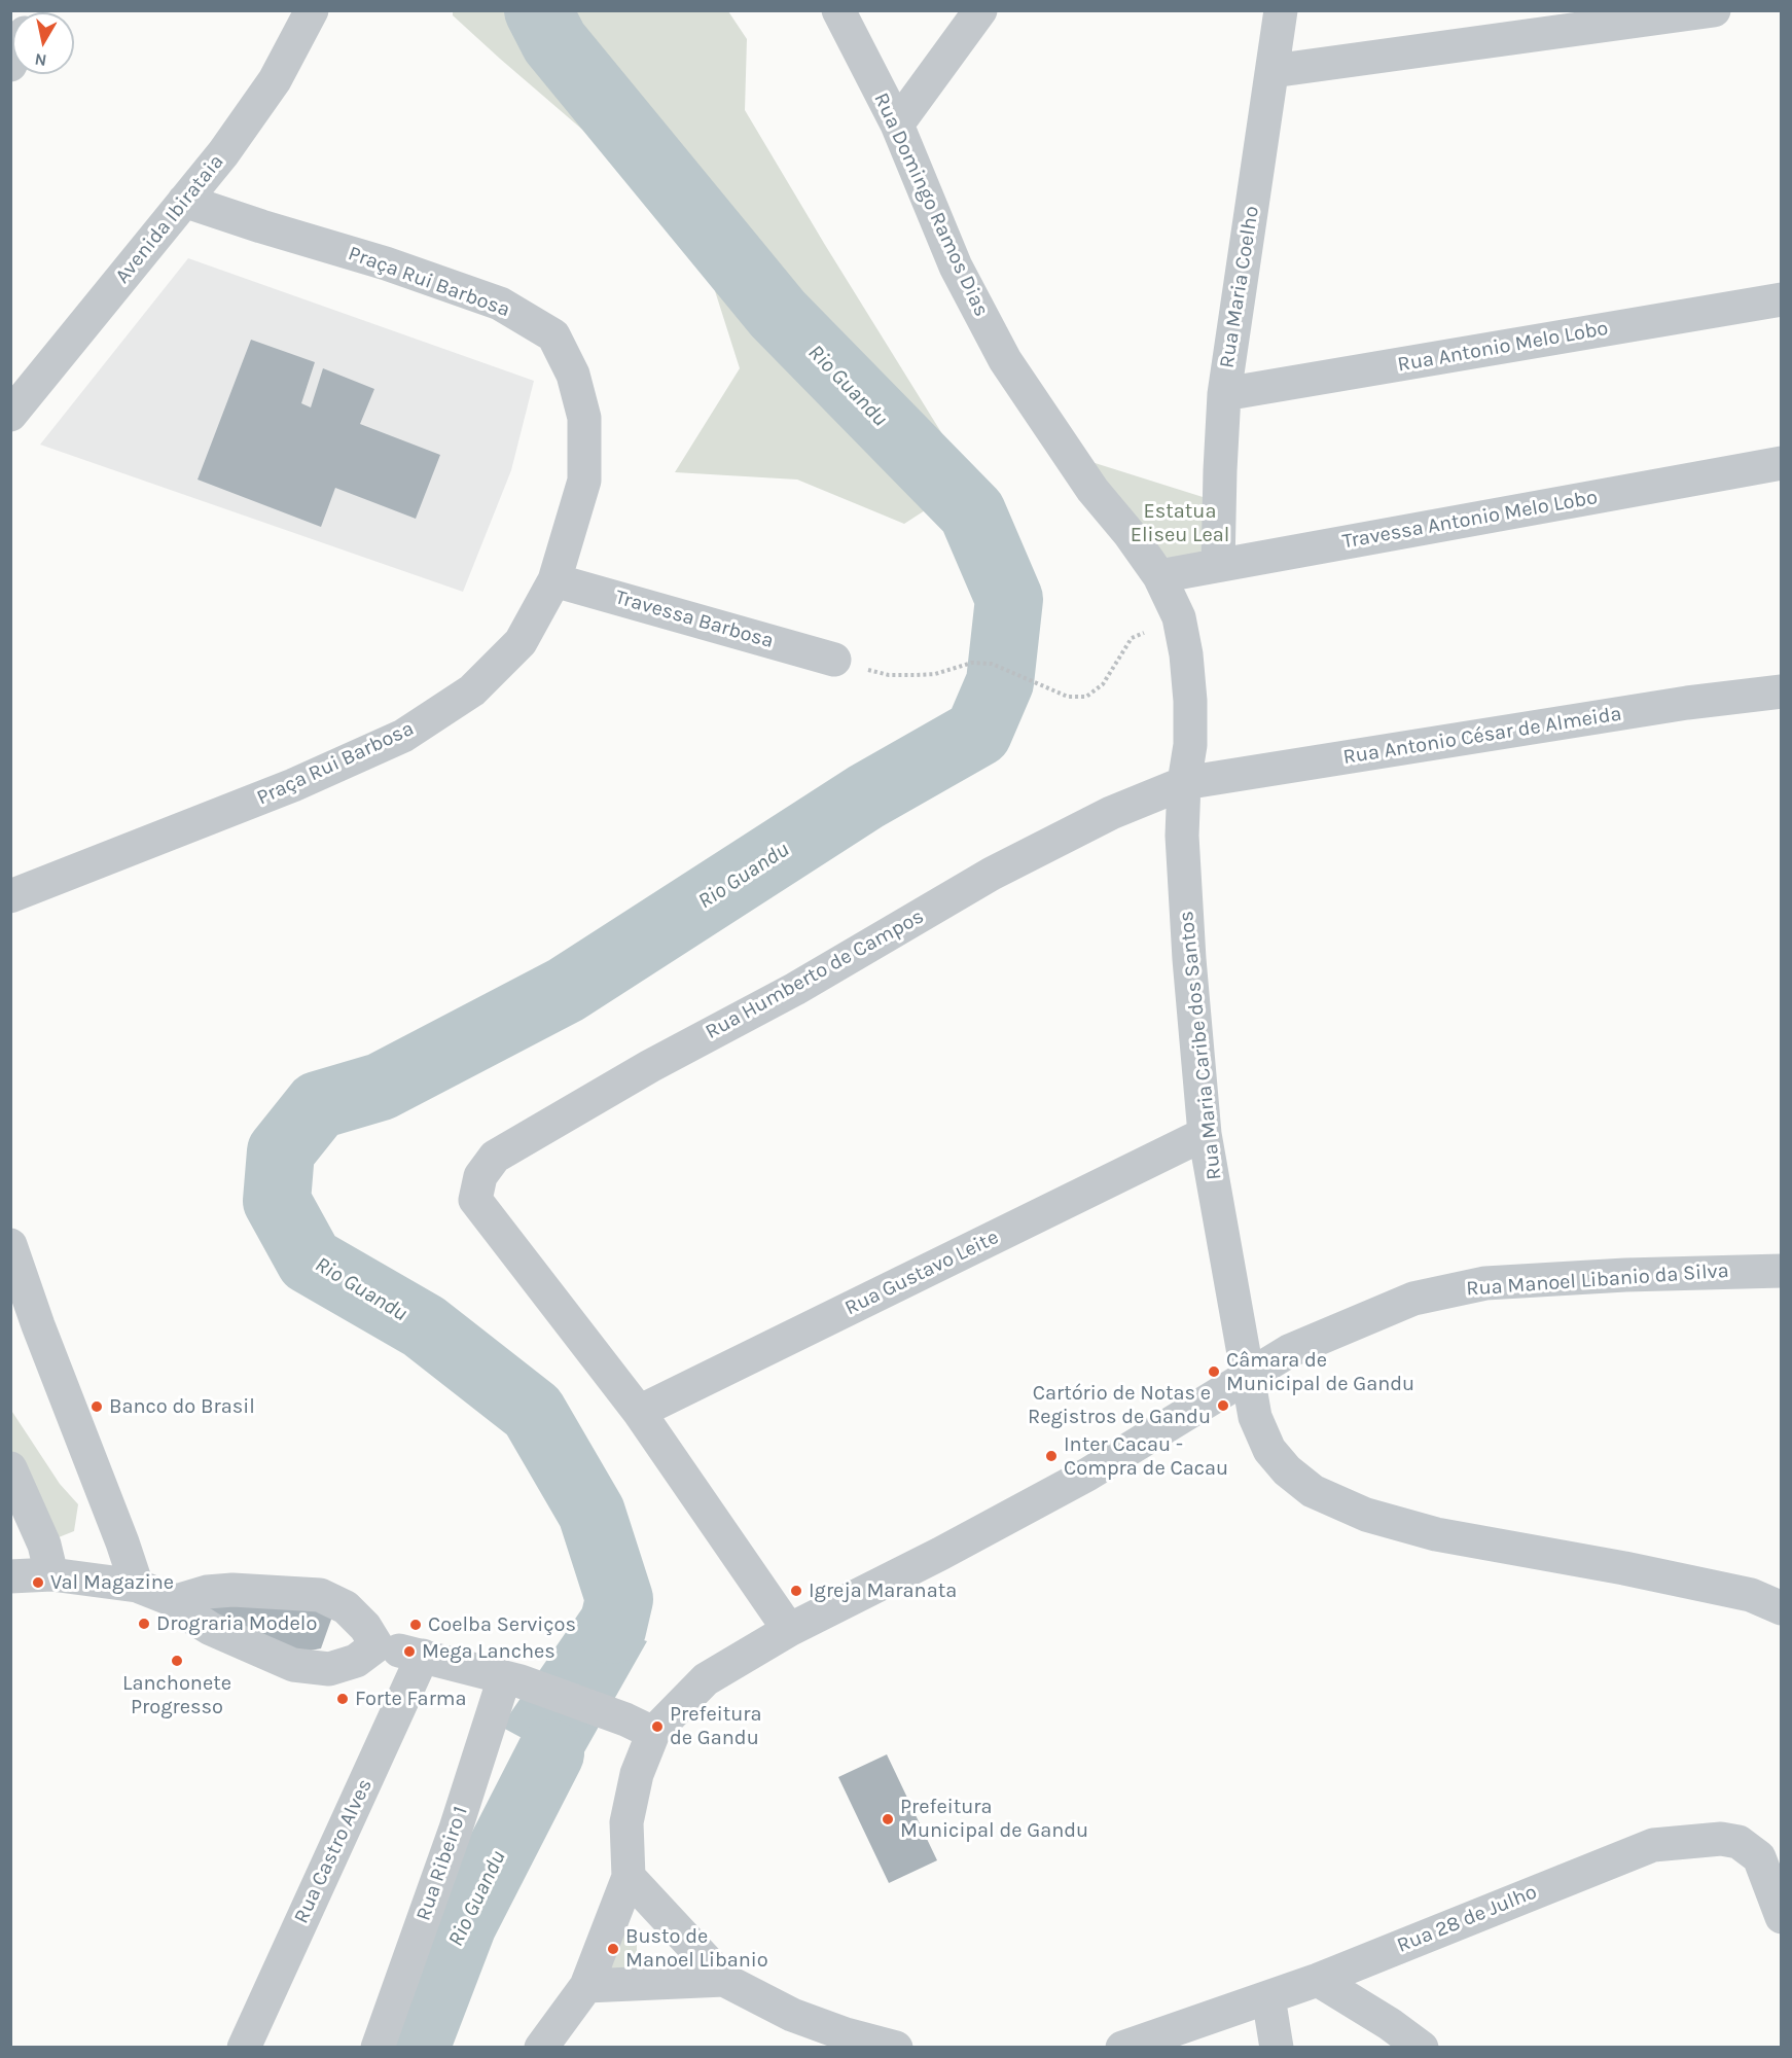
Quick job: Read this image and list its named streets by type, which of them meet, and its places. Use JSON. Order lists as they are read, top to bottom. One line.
{"streets":{"street":["Rua Domingo Ramos Dias","Avenida Ibirataia","Praça Rui Barbosa","Rua Maria Coelho","Rua Antonio Melo Lobo","Travessa Antonio Melo Lobo","Travessa Barbosa","Rua Antonio César de Almeida","Rua Humberto de Campos","Rua Maria Caribe dos Santos","Rua Gustavo Leite","Rua Manoel Libanio da Silva","Rua Castro Alves","Rua Ribeiro 1","Rua 28 de Julho"]},"crossings":[["Rua Domingo Ramos Dias","Travessa Antonio Melo Lobo"],["Rua Domingo Ramos Dias","Rua Maria Caribe dos Santos"],["Avenida Ibirataia","Praça Rui Barbosa"],["Praça Rui Barbosa","Travessa Barbosa"],["Rua Maria Coelho","Rua Antonio Melo Lobo"],["Rua Maria Coelho","Travessa Antonio Melo Lobo"],["Rua Antonio César de Almeida","Rua Humberto de Campos"],["Rua Antonio César de Almeida","Rua Maria Caribe dos Santos"],["Rua Humberto de Campos","Rua Maria Caribe dos Santos"],["Rua Humberto de Campos","Rua Gustavo Leite"],["Rua Maria Caribe dos Santos","Rua Gustavo Leite"],["Rua Maria Caribe dos Santos","Rua Manoel Libanio da Silva"]],"water":["Rio Guandu"],"parks":["Estatua Eliseu Leal"],"places":["Câmara de Municipal de Gandu","Cartório de Notas e Registros de Gandu","Banco do Brasil","Inter Cacau - Compra de Cacau","Val Magazine","Igreja Maranata","Drograria Modelo","Coelba Serviços","Mega Lanches","Lanchonete Progresso","Forte Farma","Prefeitura de Gandu","Prefeitura Municipal de Gandu","Busto de Manoel Libanio"],"north":"bottom"}
